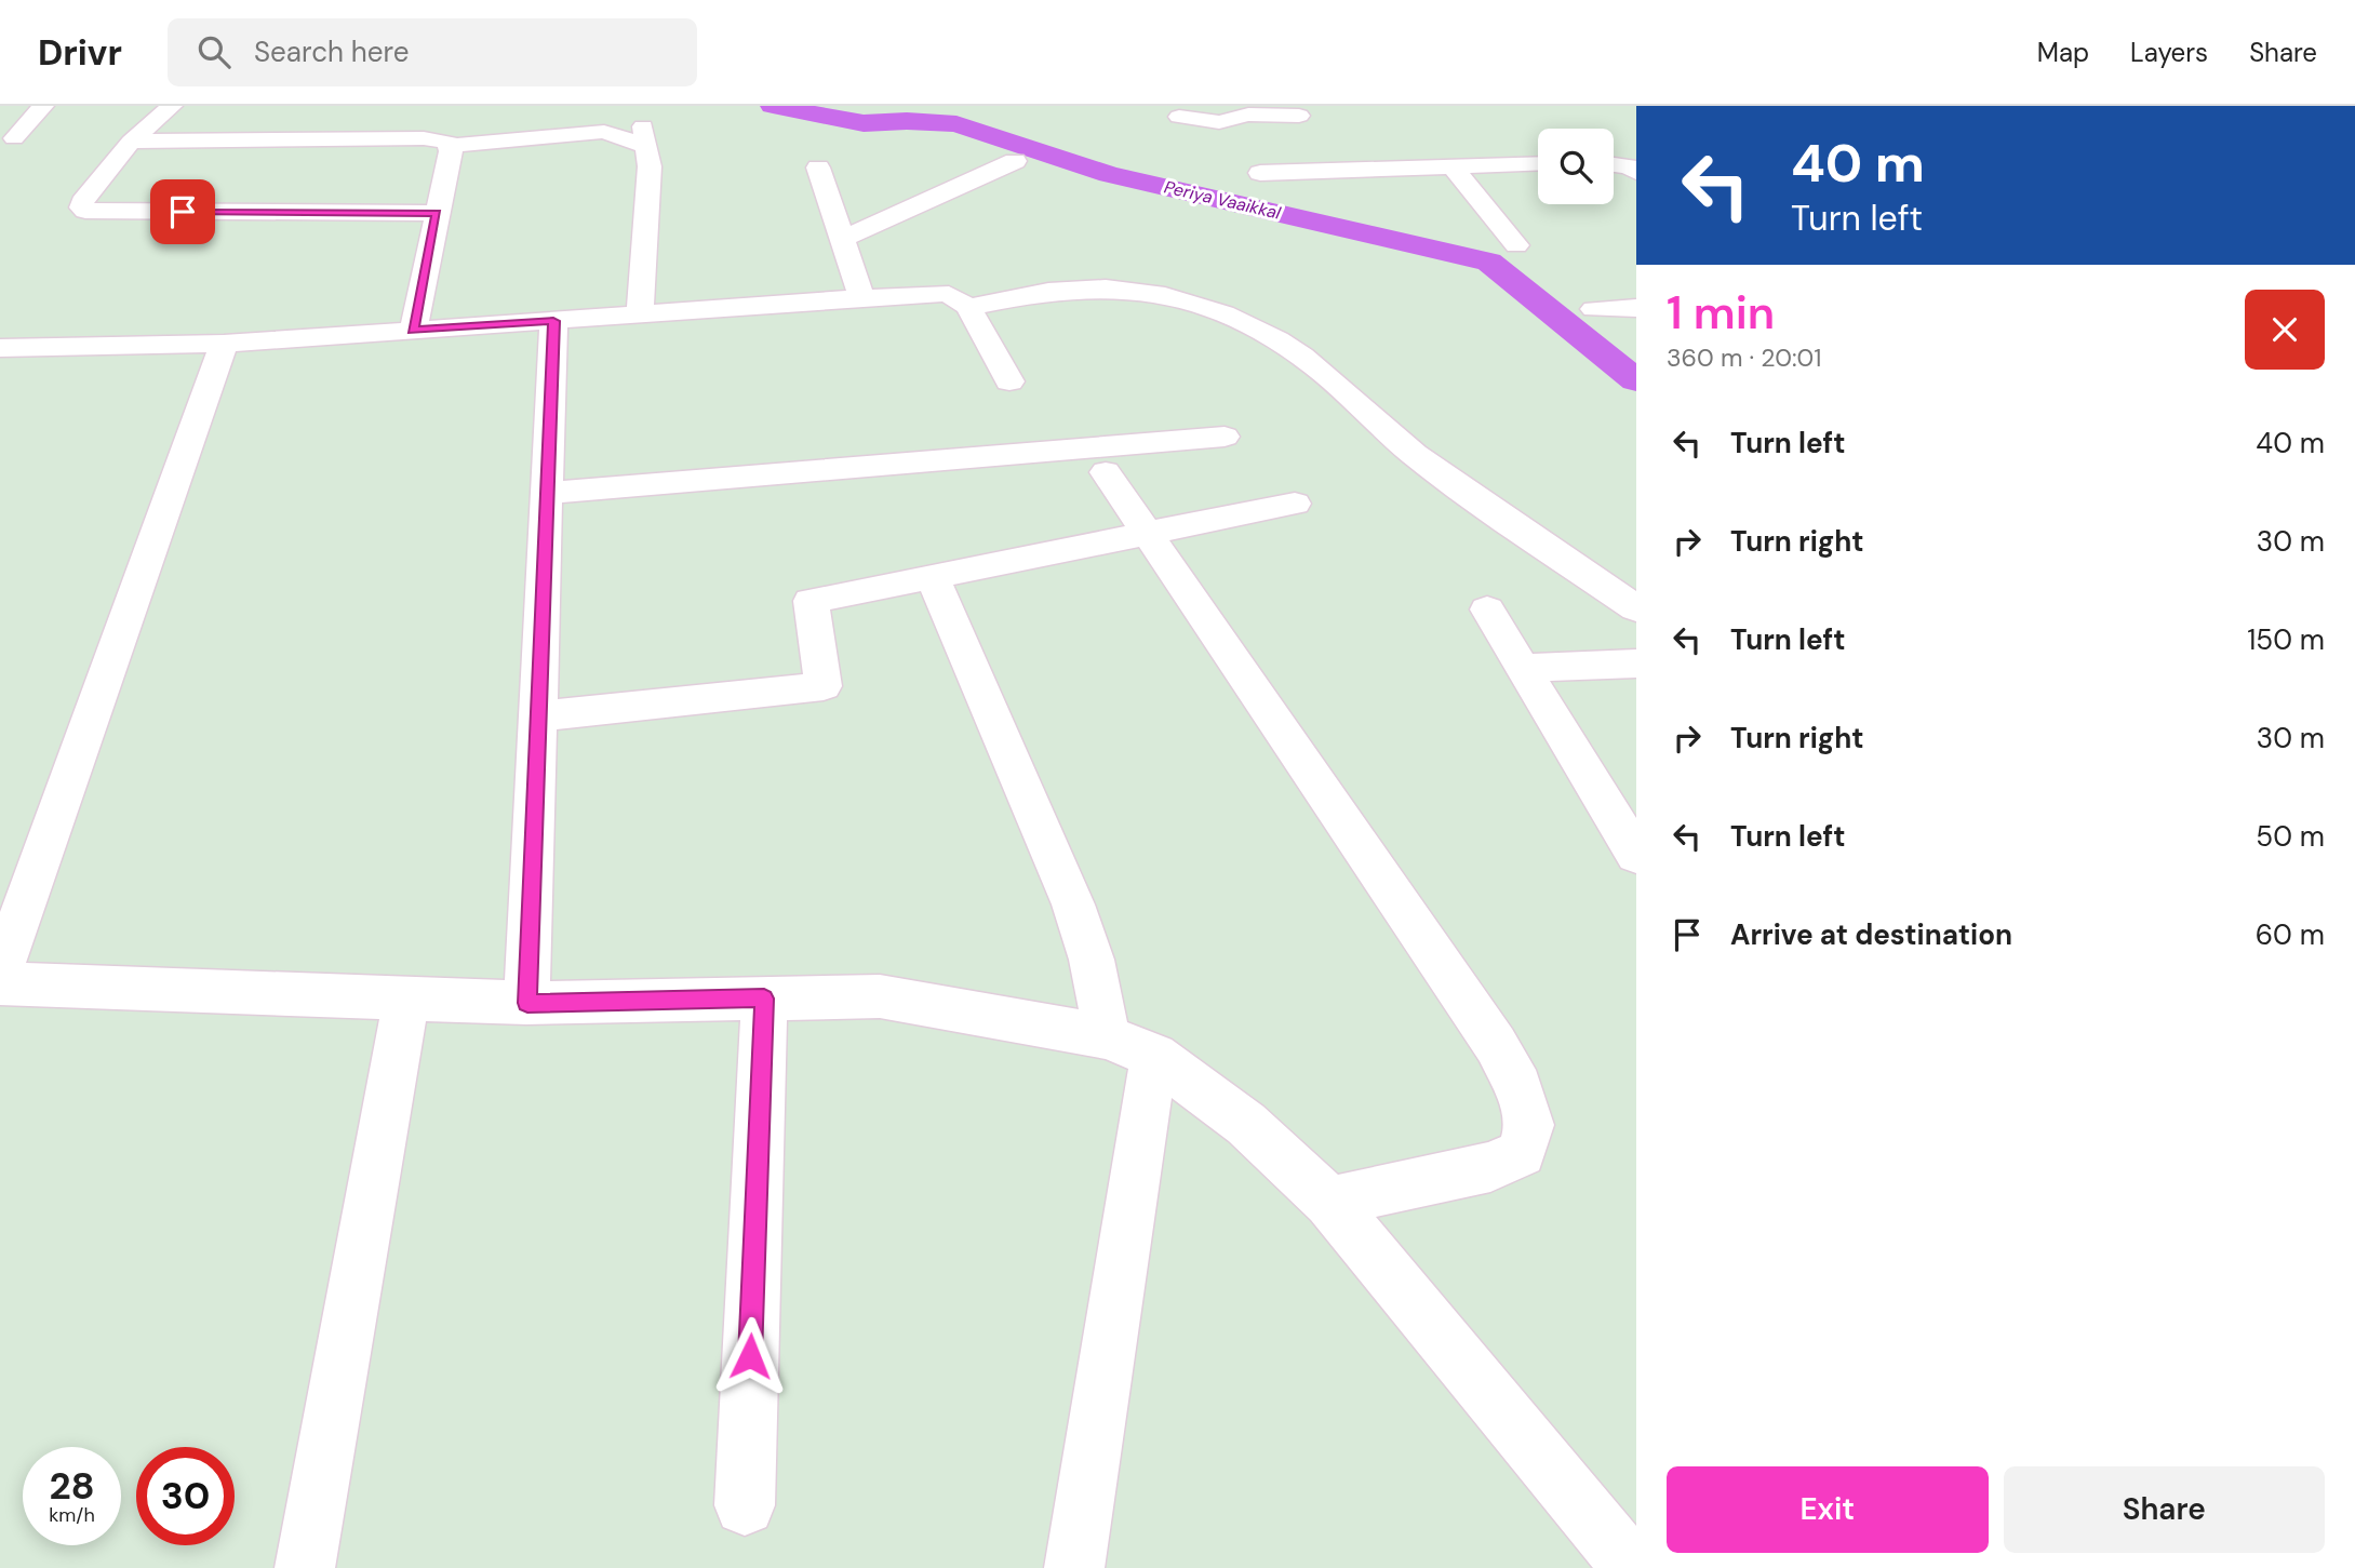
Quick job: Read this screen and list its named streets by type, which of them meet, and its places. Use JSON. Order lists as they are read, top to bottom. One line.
{"water":["Periya Vaaikkal"],"page":{"header":"Drivr","search":"Search here","nav":["Map","Layers","Share"],"turn":["40 m","Turn left"],"heading":["1 min","360 m · 20:01"],"list":[{"name":"Turn left","value":"40 m"},{"name":"Turn right","value":"30 m"},{"name":"Turn left","value":"150 m"},{"name":"Turn right","value":"30 m"},{"name":"Turn left","value":"50 m"},{"name":"Arrive at destination","value":"60 m"}],"speed":"28 km/h","limit":"30","buttons":["Exit","Share"]}}
